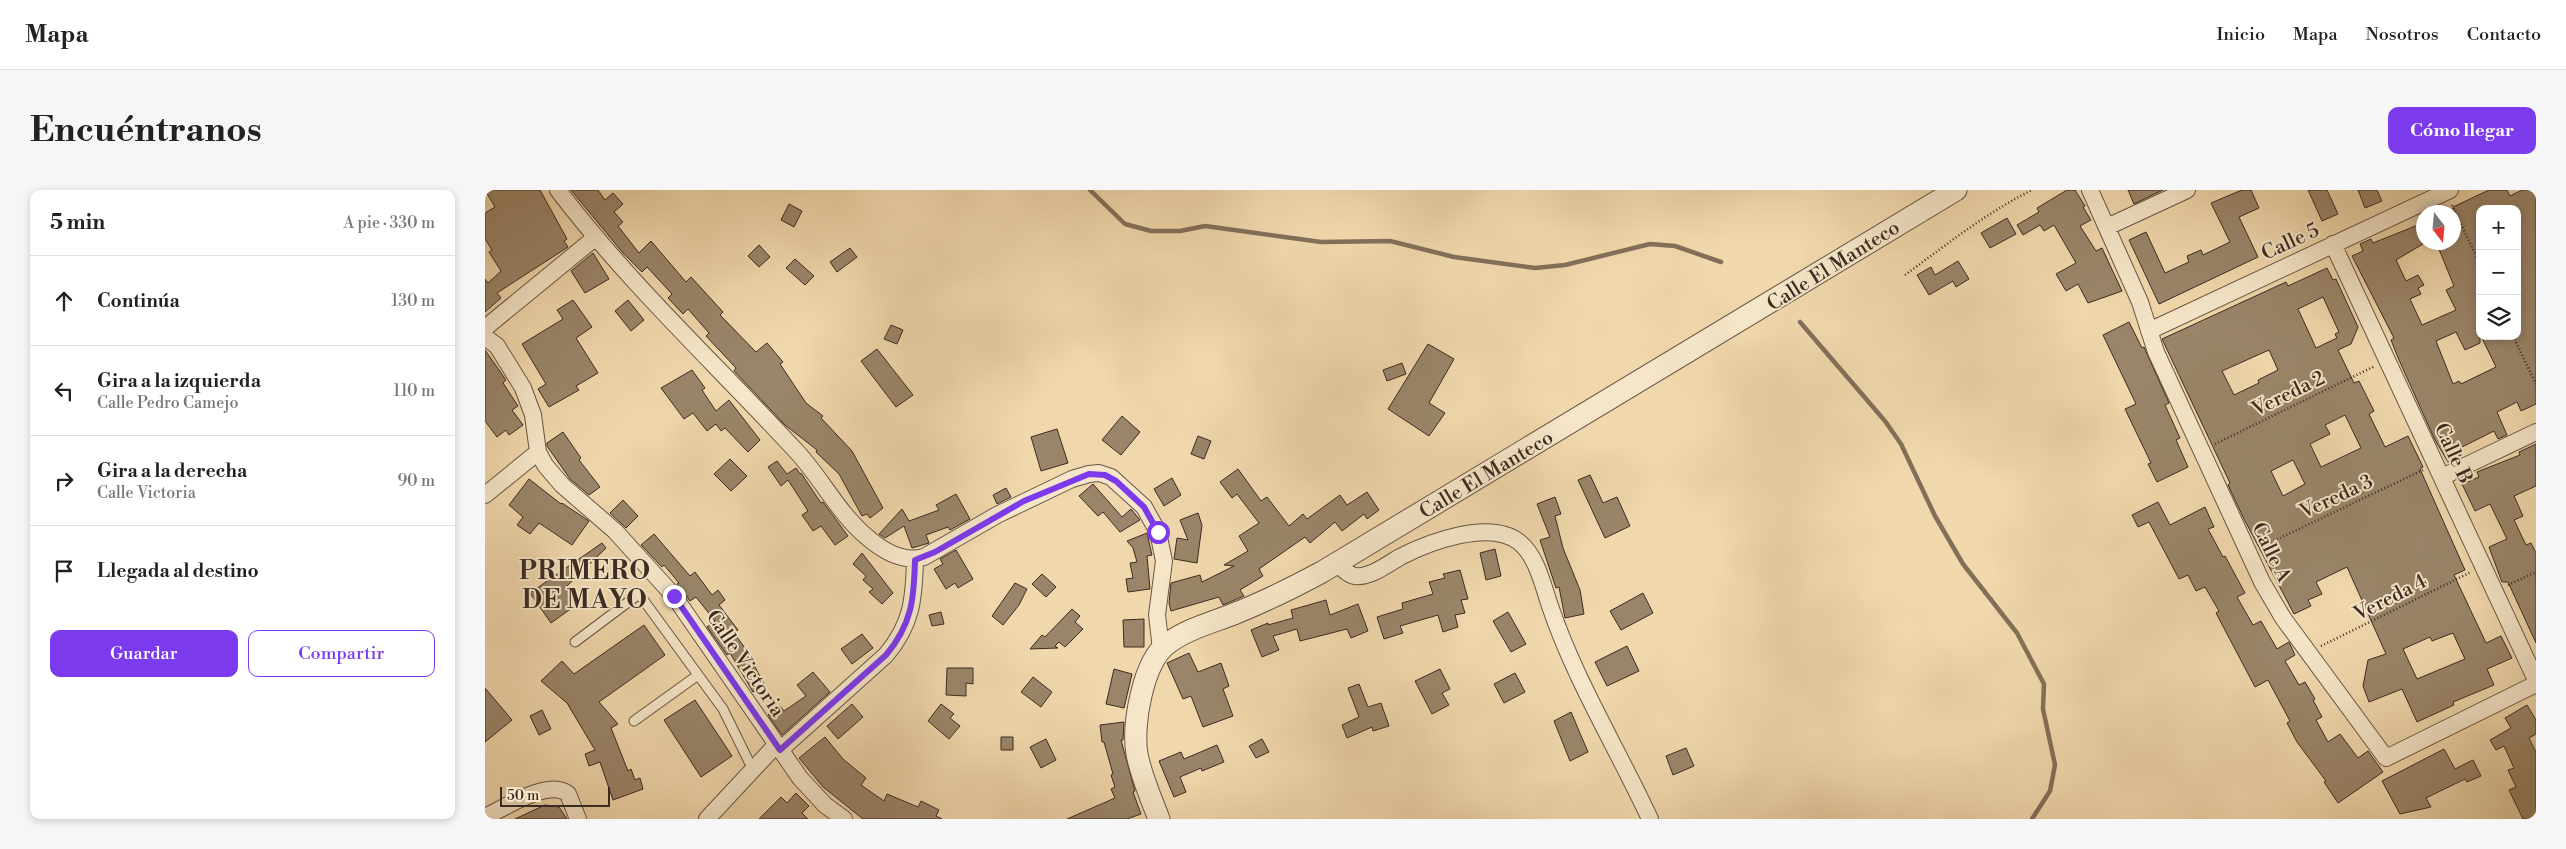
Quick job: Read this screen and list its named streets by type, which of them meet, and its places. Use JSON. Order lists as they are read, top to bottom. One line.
{"streets":{"street":["Calle 5","Calle El Manteco","Calle B","Calle A","Calle Victoria"],"path":["Vereda 2","Vereda 3","Vereda 4"]},"crossings":[["Calle 5","Calle B"],["Calle 5","Calle A"],["Vereda 2","Calle B"],["Vereda 2","Calle A"],["Calle B","Vereda 3"],["Calle B","Vereda 4"],["Vereda 3","Calle A"],["Calle A","Vereda 4"]],"districts":["PRIMERO DE MAYO"],"scale_bar":"50 m","north":"bottom","page":{"header":"Mapa","nav":["Inicio","Mapa","Nosotros","Contacto"],"buttons":["Cómo llegar",["Guardar","Compartir"]],"title":"Encuéntranos","heading":["5 min","A pie · 330 m"],"map_buttons":["+","−"],"list":[["Continúa","130 m"],["Gira a la izquierda","Calle Pedro Camejo","110 m"],["Gira a la derecha","Calle Victoria","90 m"],"Llegada al destino"],"scale":"50 m"}}
